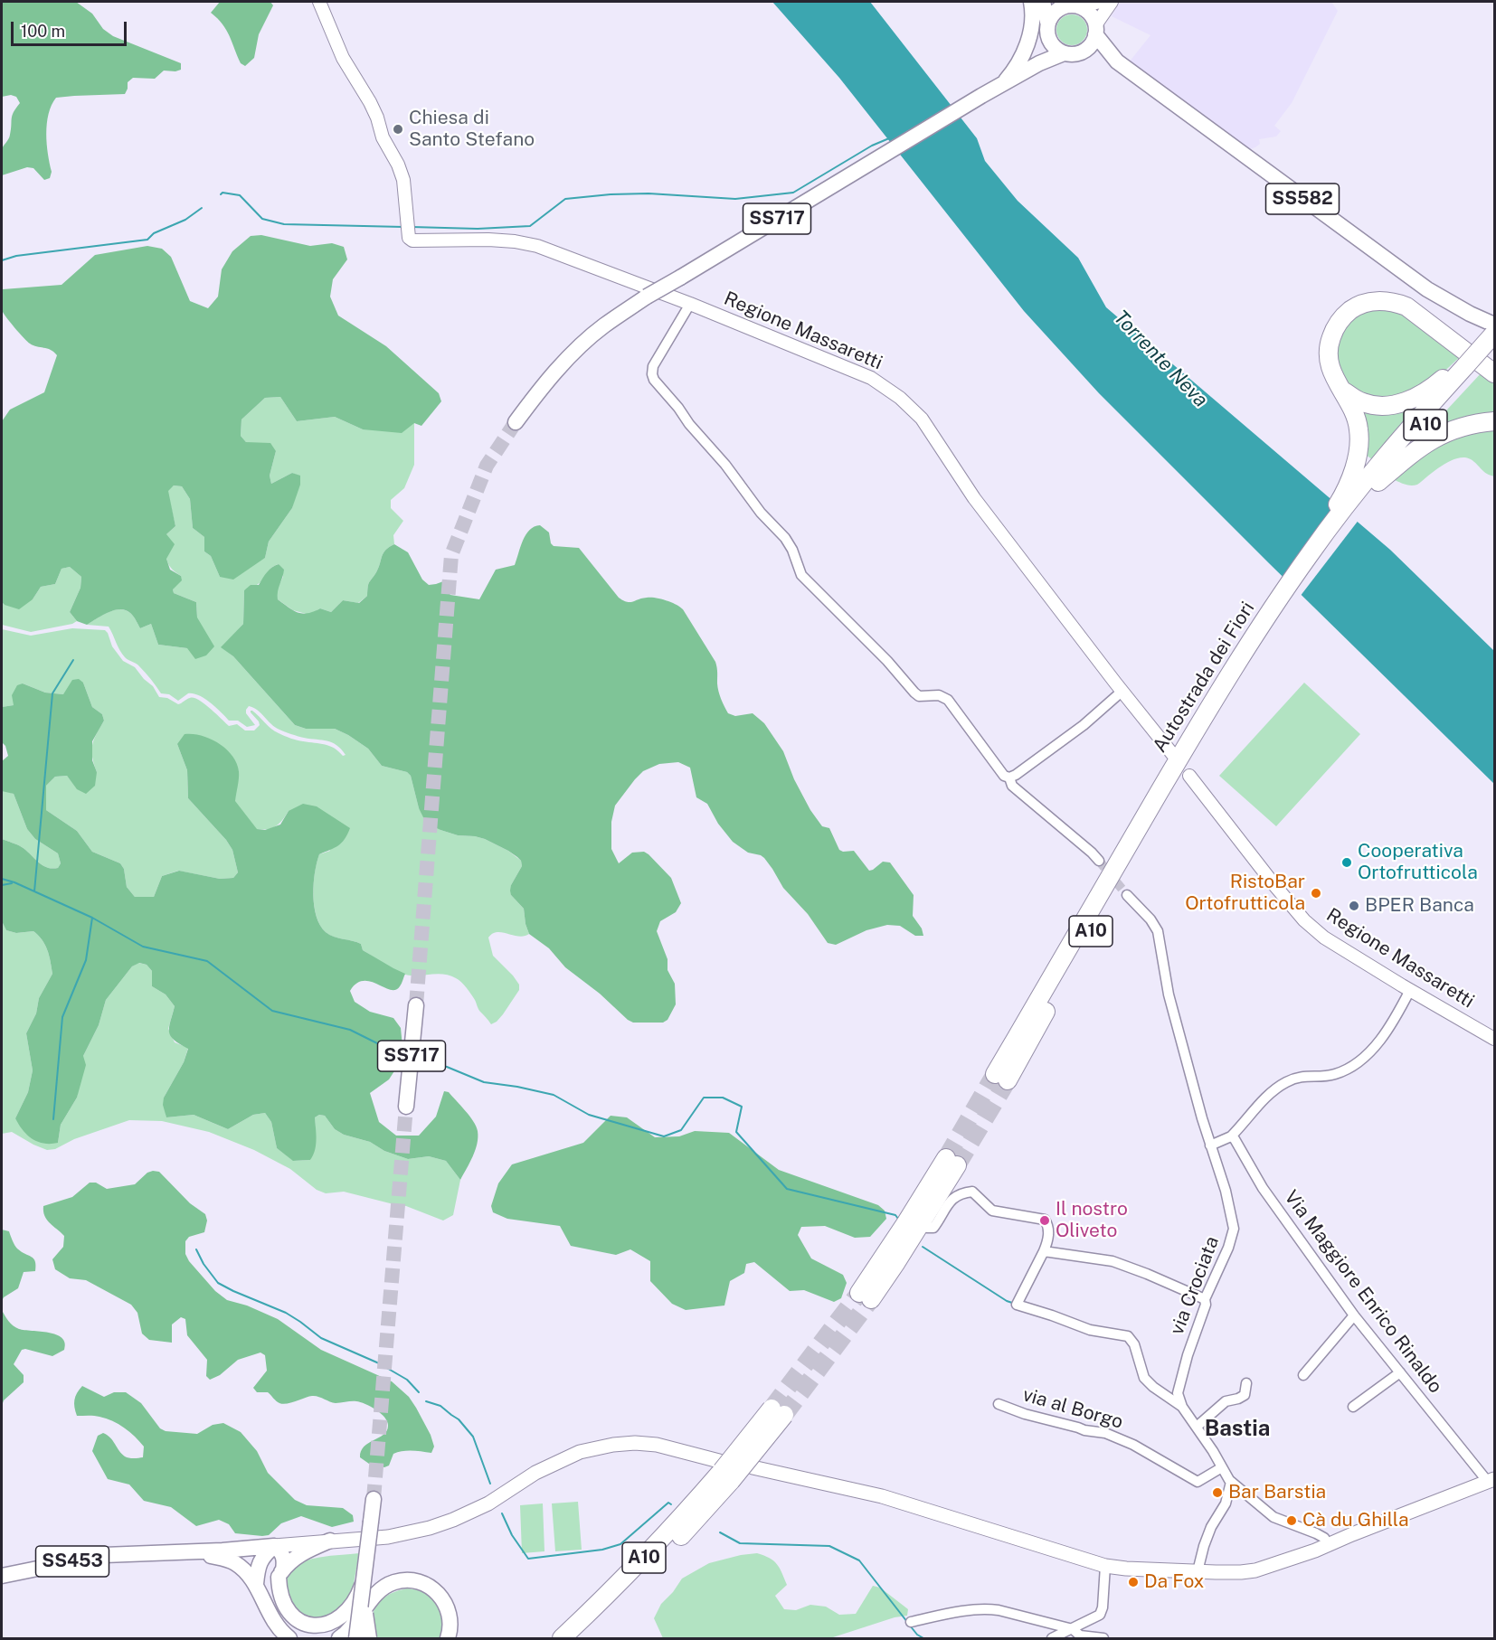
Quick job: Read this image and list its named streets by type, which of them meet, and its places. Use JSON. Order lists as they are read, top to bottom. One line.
{"streets":{"highway":["A10","Autostrada dei Fiori"],"main road":["SS582","SS717","SS453"],"street":["Regione Massaretti","via Crociata","Via Maggiore Enrico Rinaldo","via al Borgo"]},"crossings":[["SS582","SS717"],["A10","SS453"]],"districts":["Bastia"],"water":["Torrente Neva"],"places":["Chiesa di Santo Stefano","Cooperativa Ortofrutticola","RistoBar Ortofrutticola","BPER Banca","Il nostro Oliveto","Bar Barstia","Cà du Ghilla","Da Fox"],"scale_bar":"100 m"}
